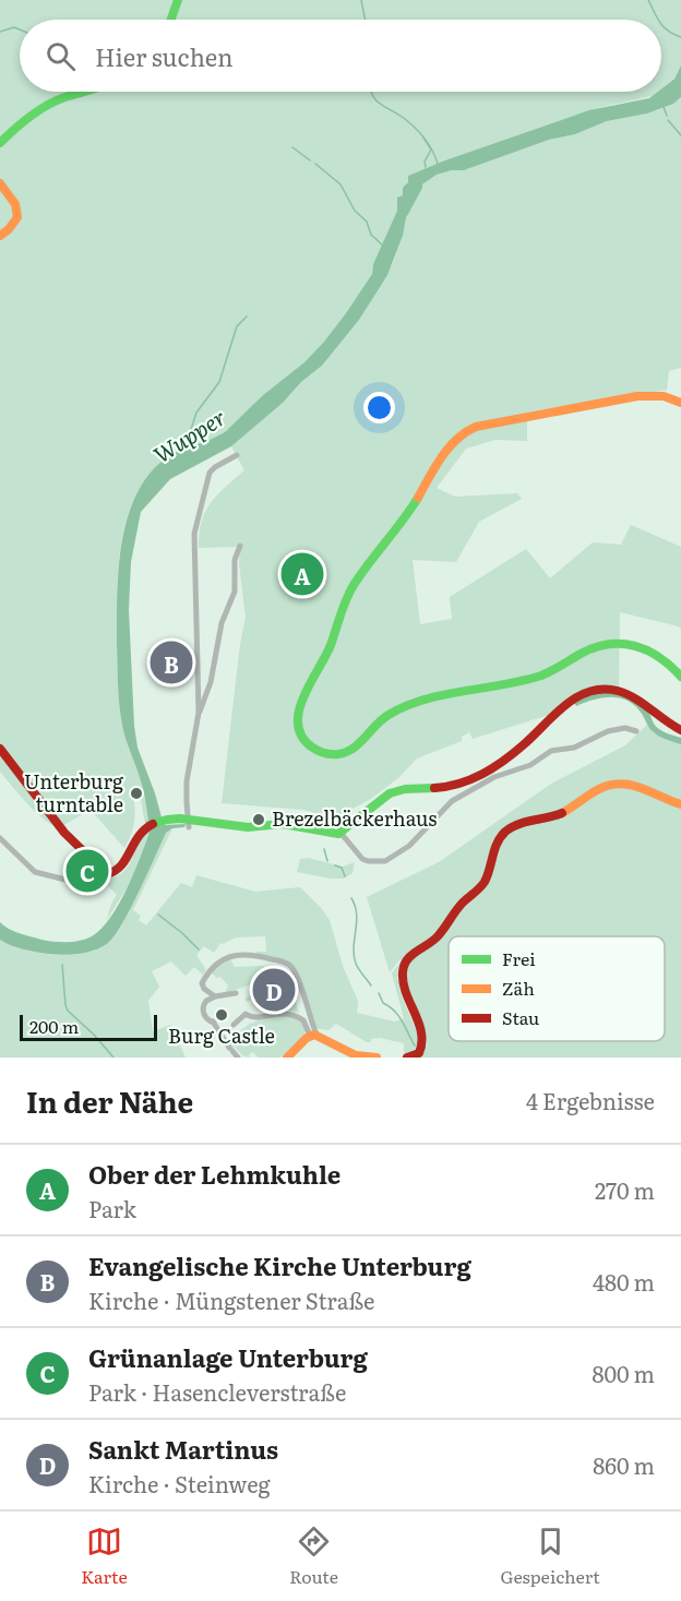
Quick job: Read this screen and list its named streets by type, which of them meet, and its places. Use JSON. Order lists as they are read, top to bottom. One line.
{"water":["Wupper"],"places":["Unterburg turntable","Brezelbäckerhaus","Burg Castle"],"legend":["Frei","Zäh","Stau"],"scale_bar":"200 m","page":{"search":"Hier suchen","pins":["A","B","C","D"],"scale":"200 m","heading":["In der Nähe","4 Ergebnisse"],"list":[{"mark":"A","name":"Ober der Lehmkuhle","note":"Park","value":"270 m"},{"mark":"B","name":"Evangelische Kirche Unterburg","note":"Kirche · Müngstener Straße","value":"480 m"},{"mark":"C","name":"Grünanlage Unterburg","note":"Park · Hasencleverstraße","value":"800 m"},{"mark":"D","name":"Sankt Martinus","note":"Kirche · Steinweg","value":"860 m"}],"nav":["Karte","Route","Gespeichert"]}}
